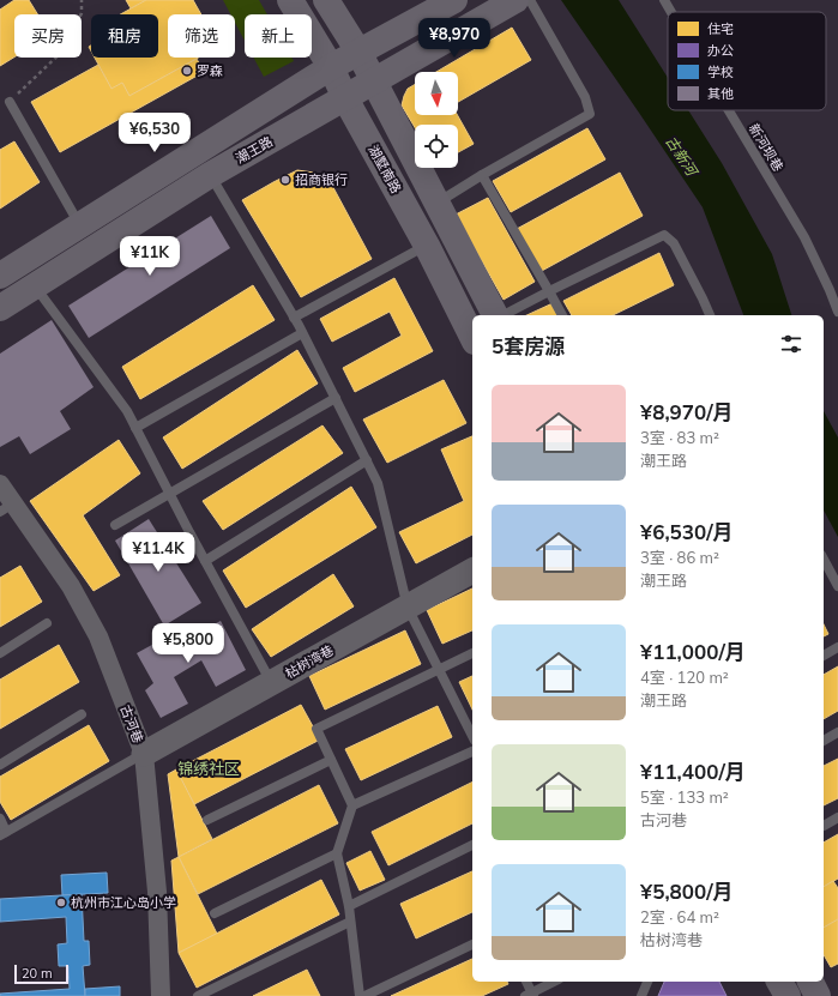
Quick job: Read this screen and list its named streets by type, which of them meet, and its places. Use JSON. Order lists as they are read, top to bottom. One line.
{"streets":{"main road":["潮王路","湖墅南路"],"street":["枯树湾巷","古河巷"],"lane":["新河坝巷"]},"crossings":[["潮王路","湖墅南路"],["枯树湾巷","古河巷"]],"districts":["锦绣社区"],"water":["古新河"],"places":["罗森","招商银行","杭州市江心岛小学"],"legend":["住宅","办公","学校","其他"],"scale_bar":"20 m","north":"bottom","page":{"chip":["买房","租房","筛选","新上"],"price":["¥8,970","¥6,530","¥11K","¥11.4K","¥5,800"],"heading":"5套房源","list":[{"name":"¥8,970/月","note":"3室 · 83 m² · 潮王路"},{"name":"¥6,530/月","note":"3室 · 86 m² · 潮王路"},{"name":"¥11,000/月","note":"4室 · 120 m² · 潮王路"},{"name":"¥11,400/月","note":"5室 · 133 m² · 古河巷"},{"name":"¥5,800/月","note":"2室 · 64 m² · 枯树湾巷"}],"scale":"20 m"}}
